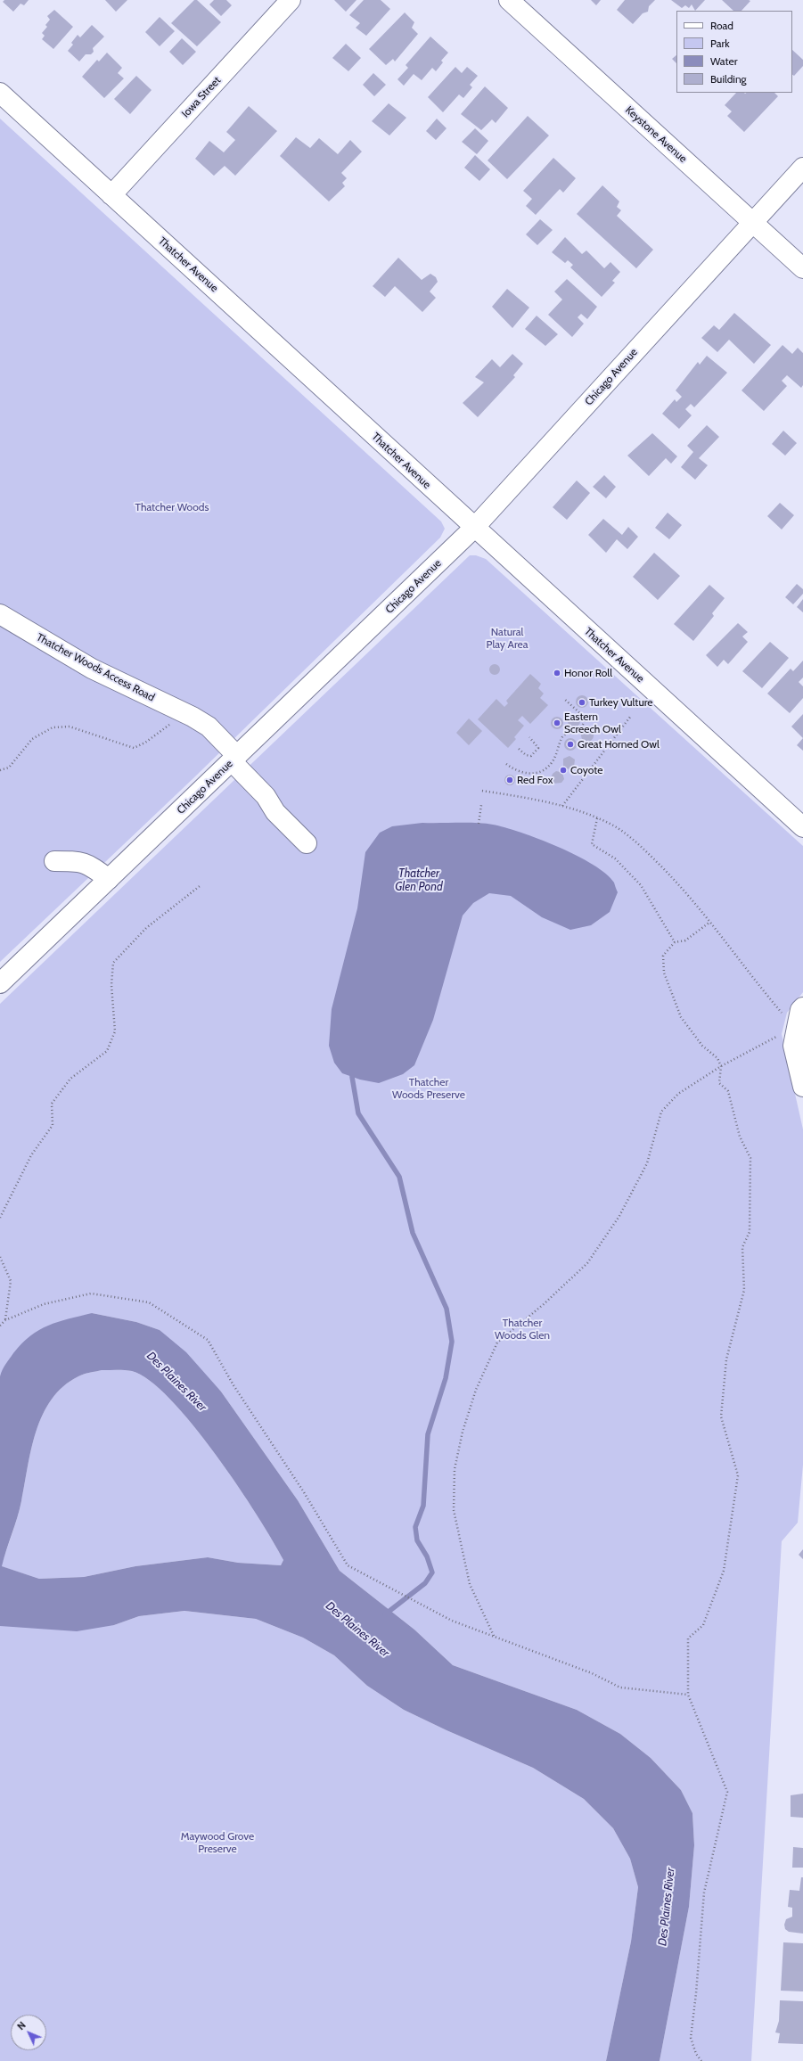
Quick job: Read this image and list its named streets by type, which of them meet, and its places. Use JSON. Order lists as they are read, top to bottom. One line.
{"streets":{"street":["Iowa Street","Keystone Avenue","Thatcher Avenue","Chicago Avenue","Thatcher Woods Access Road"]},"crossings":[["Iowa Street","Thatcher Avenue"],["Keystone Avenue","Chicago Avenue"],["Thatcher Avenue","Chicago Avenue"],["Chicago Avenue","Thatcher Woods Access Road"]],"water":["Thatcher Glen Pond","Des Plaines River"],"parks":["Thatcher Woods","Natural Play Area","Thatcher Woods Preserve","Thatcher Woods Glen","Maywood Grove Preserve"],"places":["Honor Roll","Turkey Vulture","Eastern Screech Owl","Great Horned Owl","Coyote","Red Fox"],"legend":["Road","Park","Water","Building"],"north":"top left"}
